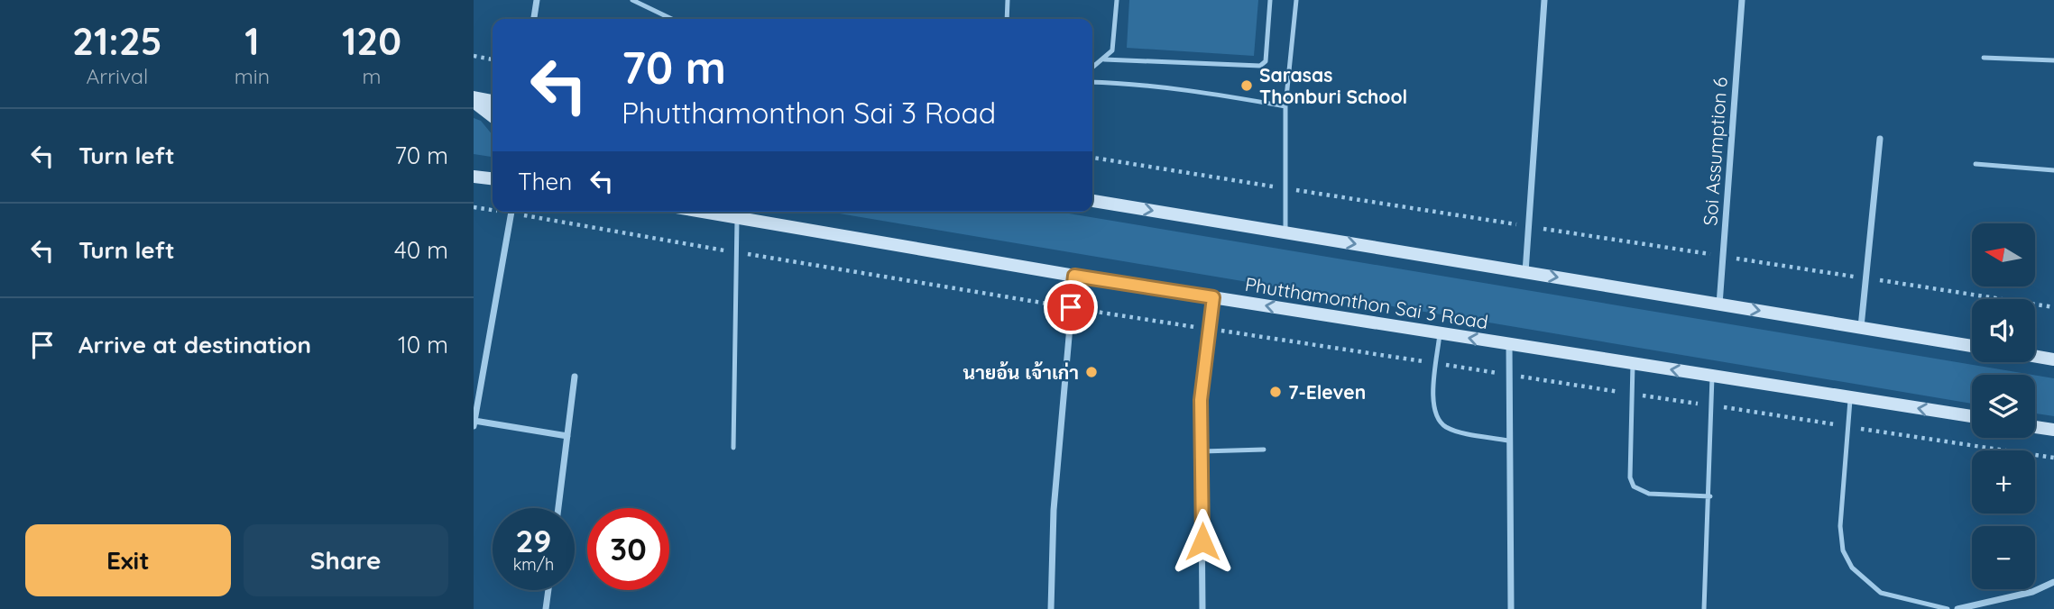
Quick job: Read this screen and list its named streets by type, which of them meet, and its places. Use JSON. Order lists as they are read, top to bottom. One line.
{"streets":{"main road":["Phutthamonthon Sai 3 Road"],"street":["Soi Assumption 6"]},"places":["Sarasas Thonburi School","นายอ้น เจ้าเก่า","7-Eleven"],"north":"left","page":{"eta":["21:25","Arrival","1","min","120","m"],"turn":["70 m","Phutthamonthon Sai 3 Road"],"list":[{"name":"Turn left","value":"70 m"},{"name":"Turn left","value":"40 m"},{"name":"Arrive at destination","value":"10 m"}],"then":"Then","map_buttons":["+","−"],"speed":"29 km/h","limit":"30","buttons":["Exit","Share"]}}
